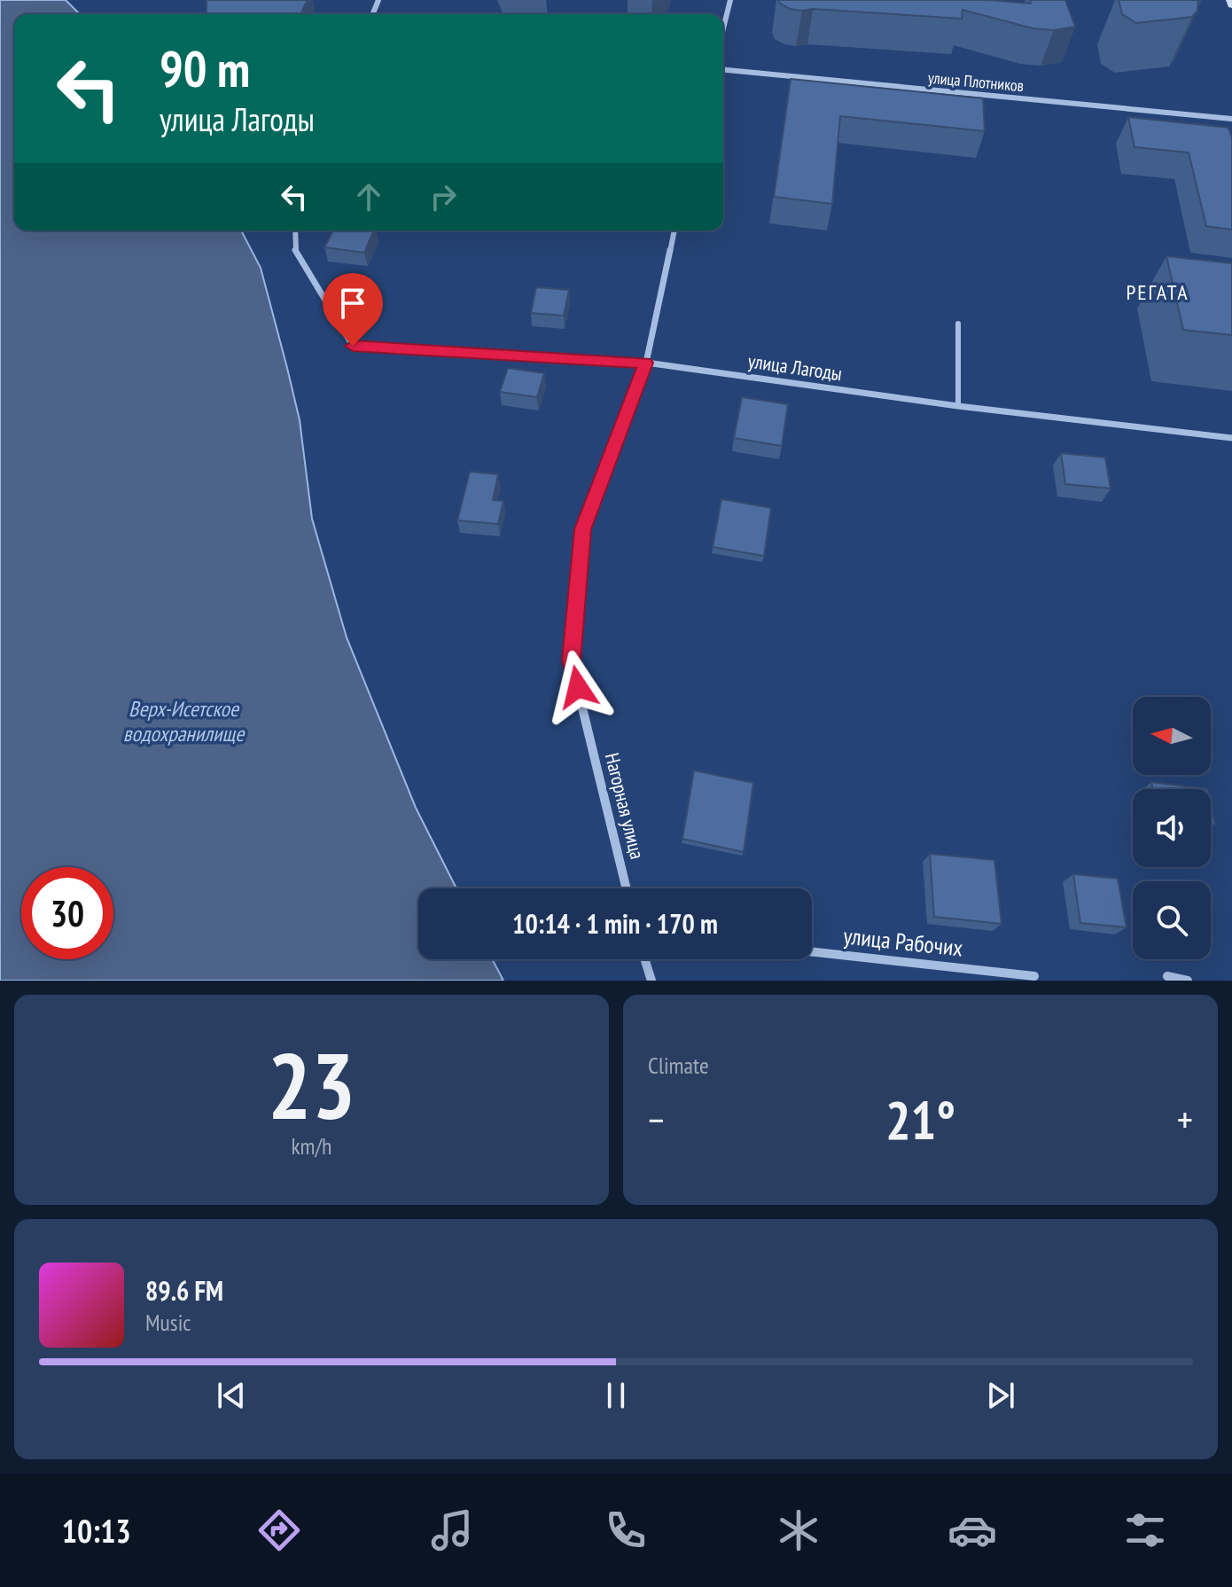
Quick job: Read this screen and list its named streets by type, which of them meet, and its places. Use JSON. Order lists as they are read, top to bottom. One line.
{"streets":{"street":["улица Плотников","улица Лагоды","Нагорная улица","улица Рабочих"]},"crossings":[["улица Лагоды","Нагорная улица"]],"districts":["РЕГАТА"],"water":["Верх-Исетское водохранилище"],"north":"left","page":{"turn":["90 m","улица Лагоды"],"limit":"30","trip":"10:14 · 1 min · 170 m","tile":[["23","km/h"],"Climate"],"heat":["−","21°","+"],"song":["89.6 FM","Music"],"tabs":"10:13"}}
